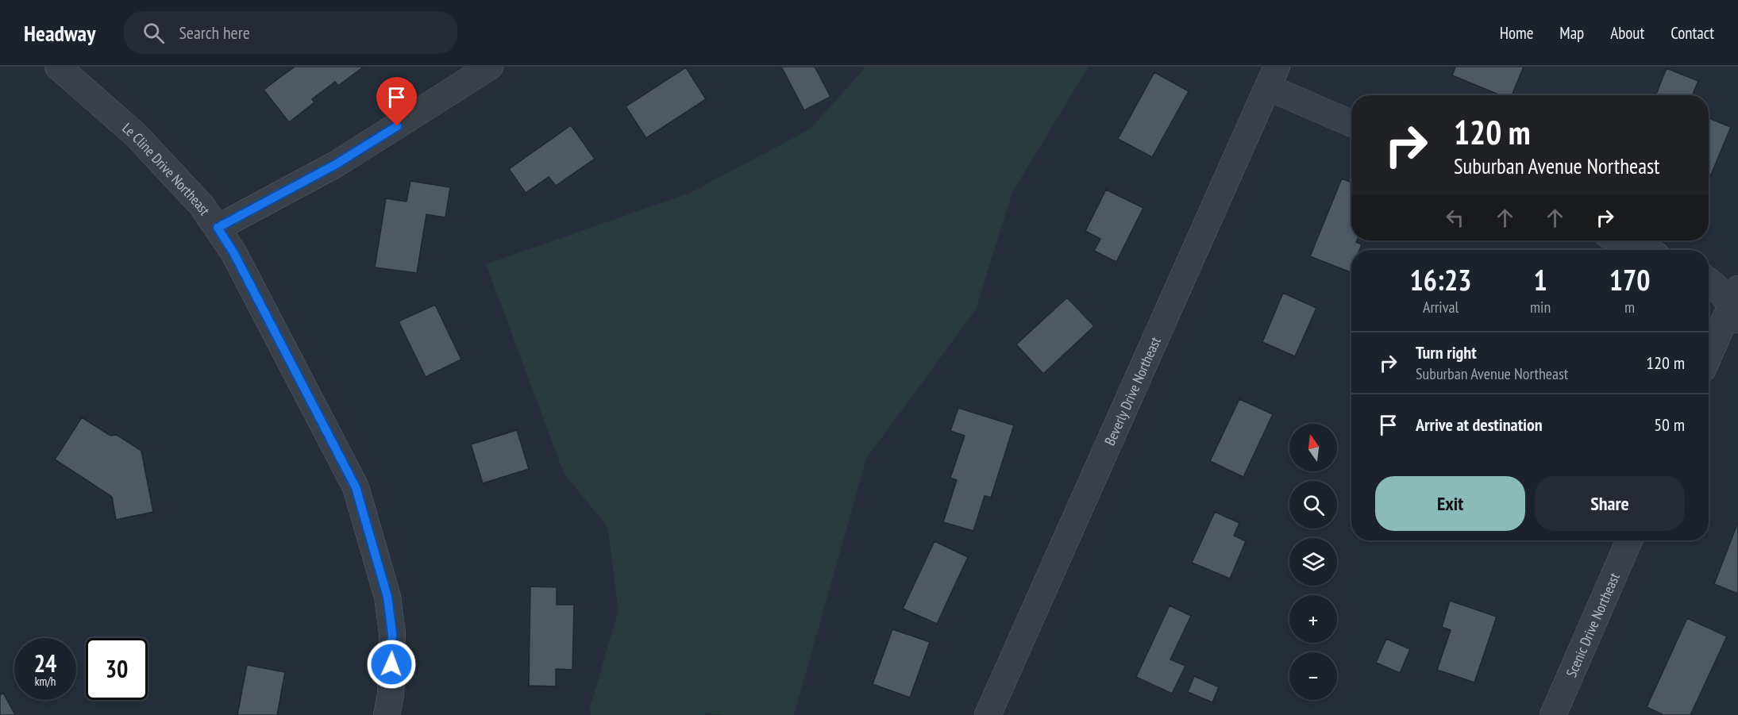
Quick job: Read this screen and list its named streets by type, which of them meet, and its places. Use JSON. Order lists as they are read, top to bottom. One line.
{"streets":{"street":["Le Cline Drive Northeast","Beverly Drive Northeast","Scenic Drive Northeast"]},"north":"top","page":{"header":"Headway","search":"Search here","nav":["Home","Map","About","Contact"],"turn":["120 m","Suburban Avenue Northeast"],"eta":["16:23","Arrival","1","min","170","m"],"list":[{"name":"Turn right","note":"Suburban Avenue Northeast","value":"120 m"},{"name":"Arrive at destination","value":"50 m"}],"map_buttons":["+","−"],"buttons":["Exit","Share"],"speed":"24 km/h","limit":"30"}}
